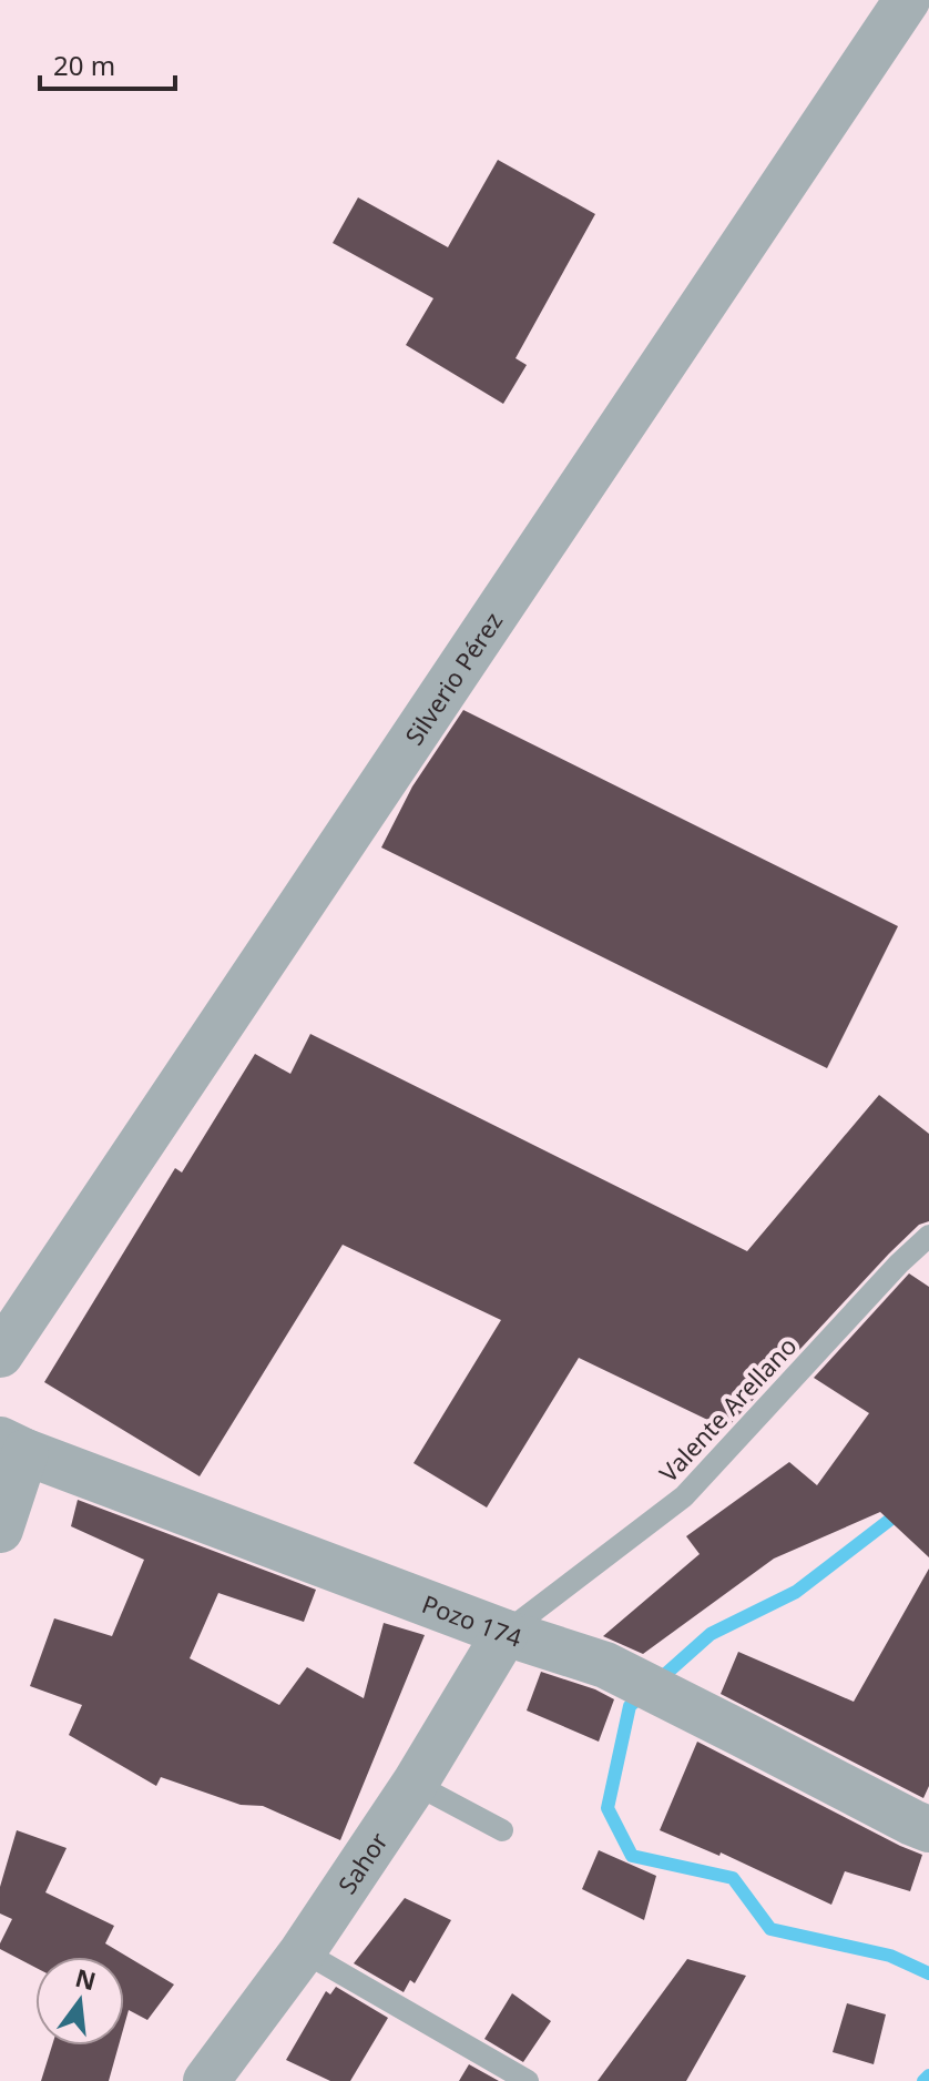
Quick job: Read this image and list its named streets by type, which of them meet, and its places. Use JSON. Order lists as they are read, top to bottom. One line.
{"streets":{"street":["Silverio Pérez","Pozo 174","Sahor"],"lane":["Valente Arellano"]},"crossings":[["Valente Arellano","Pozo 174"],["Valente Arellano","Sahor"],["Pozo 174","Sahor"]],"scale_bar":"20 m","north":"top"}
